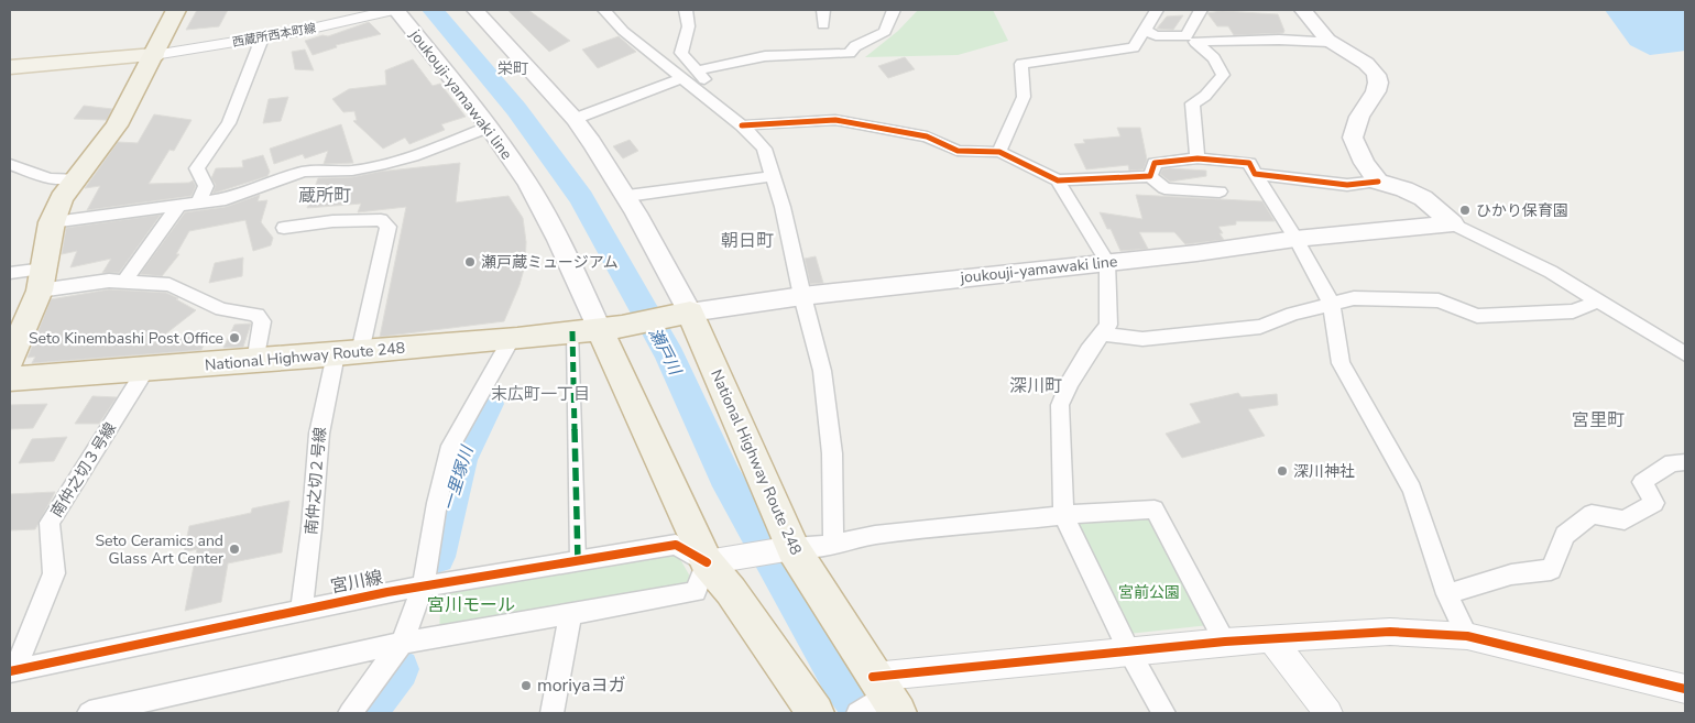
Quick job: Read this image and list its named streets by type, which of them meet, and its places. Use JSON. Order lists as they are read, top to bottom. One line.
{"streets":{"highway":["National Highway Route 248"],"main road":["joukouji-yamawaki line"],"street":["西蔵所西本町線","南仲之切３号線","南仲之切２号線","宮川線"]},"crossings":[["西蔵所西本町線","joukouji-yamawaki line"],["joukouji-yamawaki line","National Highway Route 248"],["National Highway Route 248","南仲之切３号線"],["National Highway Route 248","南仲之切２号線"],["南仲之切３号線","宮川線"],["南仲之切２号線","宮川線"]],"districts":["栄町","蔵所町","朝日町","深川町","末広町一丁目","宮里町"],"water":["瀬戸川","一里塚川"],"parks":["宮前公園","宮川モール"],"places":["ひかり保育園","瀬戸蔵ミュージアム","Seto Kinembashi Post Office","深川神社","Seto Ceramics and Glass Art Center","moriyaヨガ"]}
